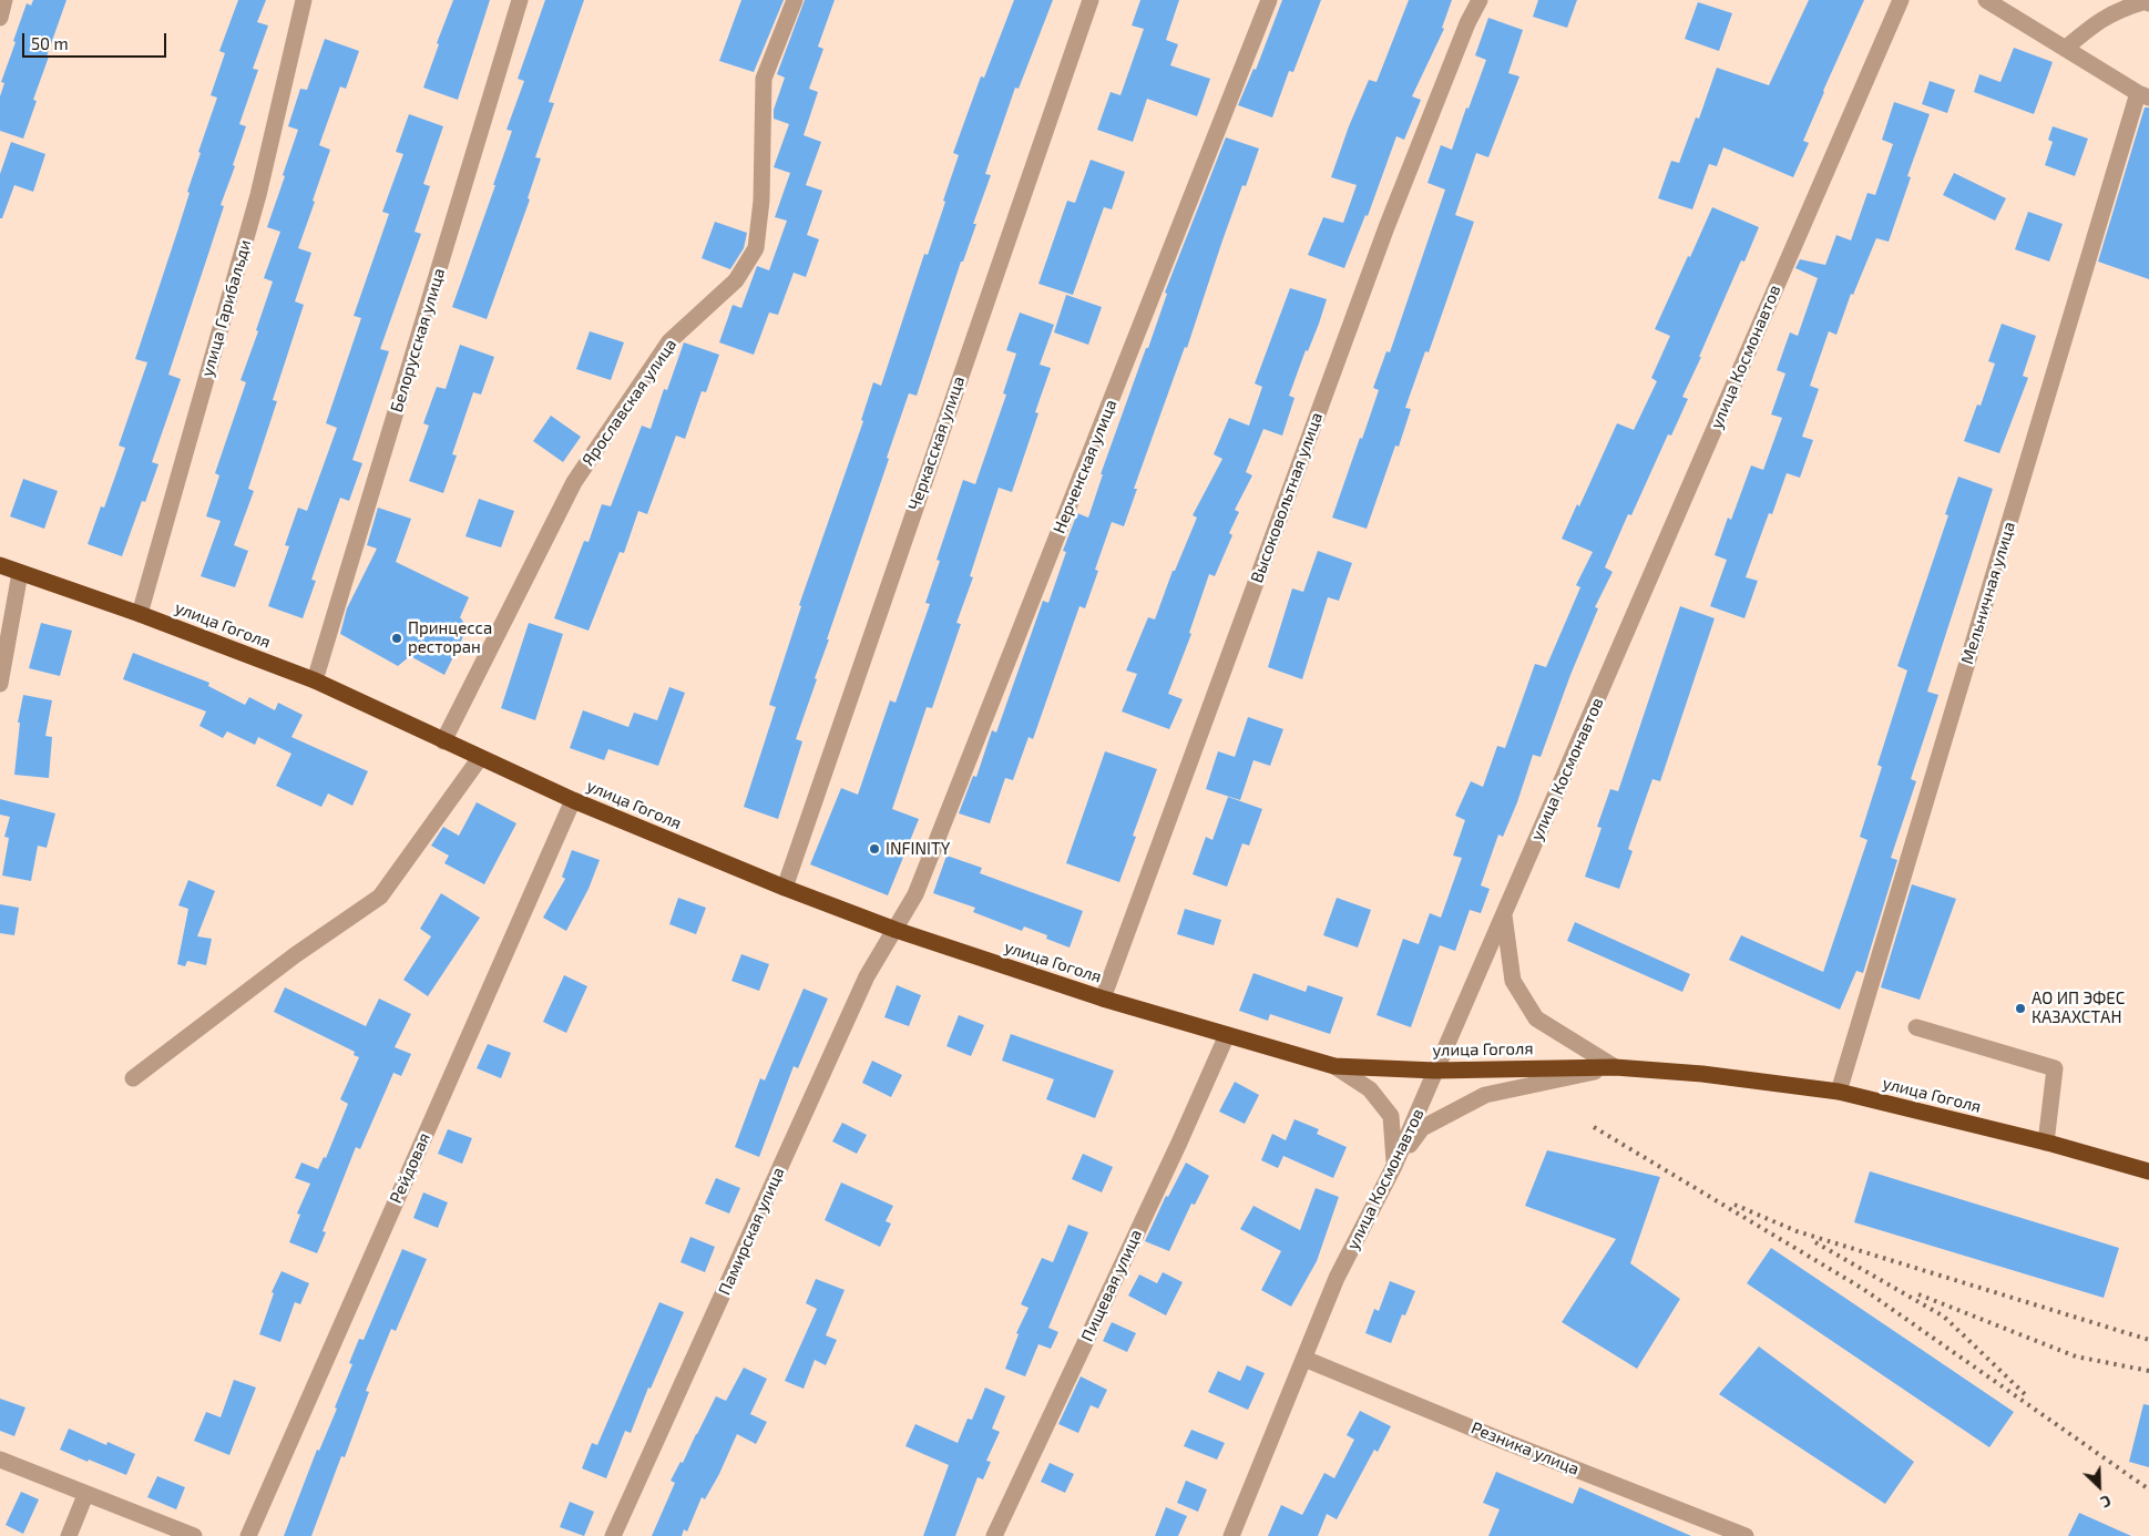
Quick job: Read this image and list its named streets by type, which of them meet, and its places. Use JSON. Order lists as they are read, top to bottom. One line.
{"streets":{"highway":["улица Гоголя"],"street":["улица Гарибальди","Белорусская улица","улица Космонавтов","Ярославская улица","Черкасская улица","Нерченская улица","Высоковольтная улица","Мельничная улица","Рейдовая","Памирская улица","Пищевая улица","Резника улица"]},"crossings":[["улица Гарибальди","улица Гоголя"],["Белорусская улица","улица Гоголя"],["улица Космонавтов","улица Гоголя"],["улица Космонавтов","Резника улица"],["Ярославская улица","улица Гоголя"],["Черкасская улица","улица Гоголя"],["Нерченская улица","улица Гоголя"],["Нерченская улица","Памирская улица"],["Высоковольтная улица","улица Гоголя"],["Мельничная улица","улица Гоголя"],["улица Гоголя","Рейдовая"],["улица Гоголя","Памирская улица"],["улица Гоголя","Пищевая улица"]],"places":["Принцесса ресторан","INFINITY","АО ИП ЭФЕС КАЗАХСТАН"],"scale_bar":"50 m","north":"bottom right"}
